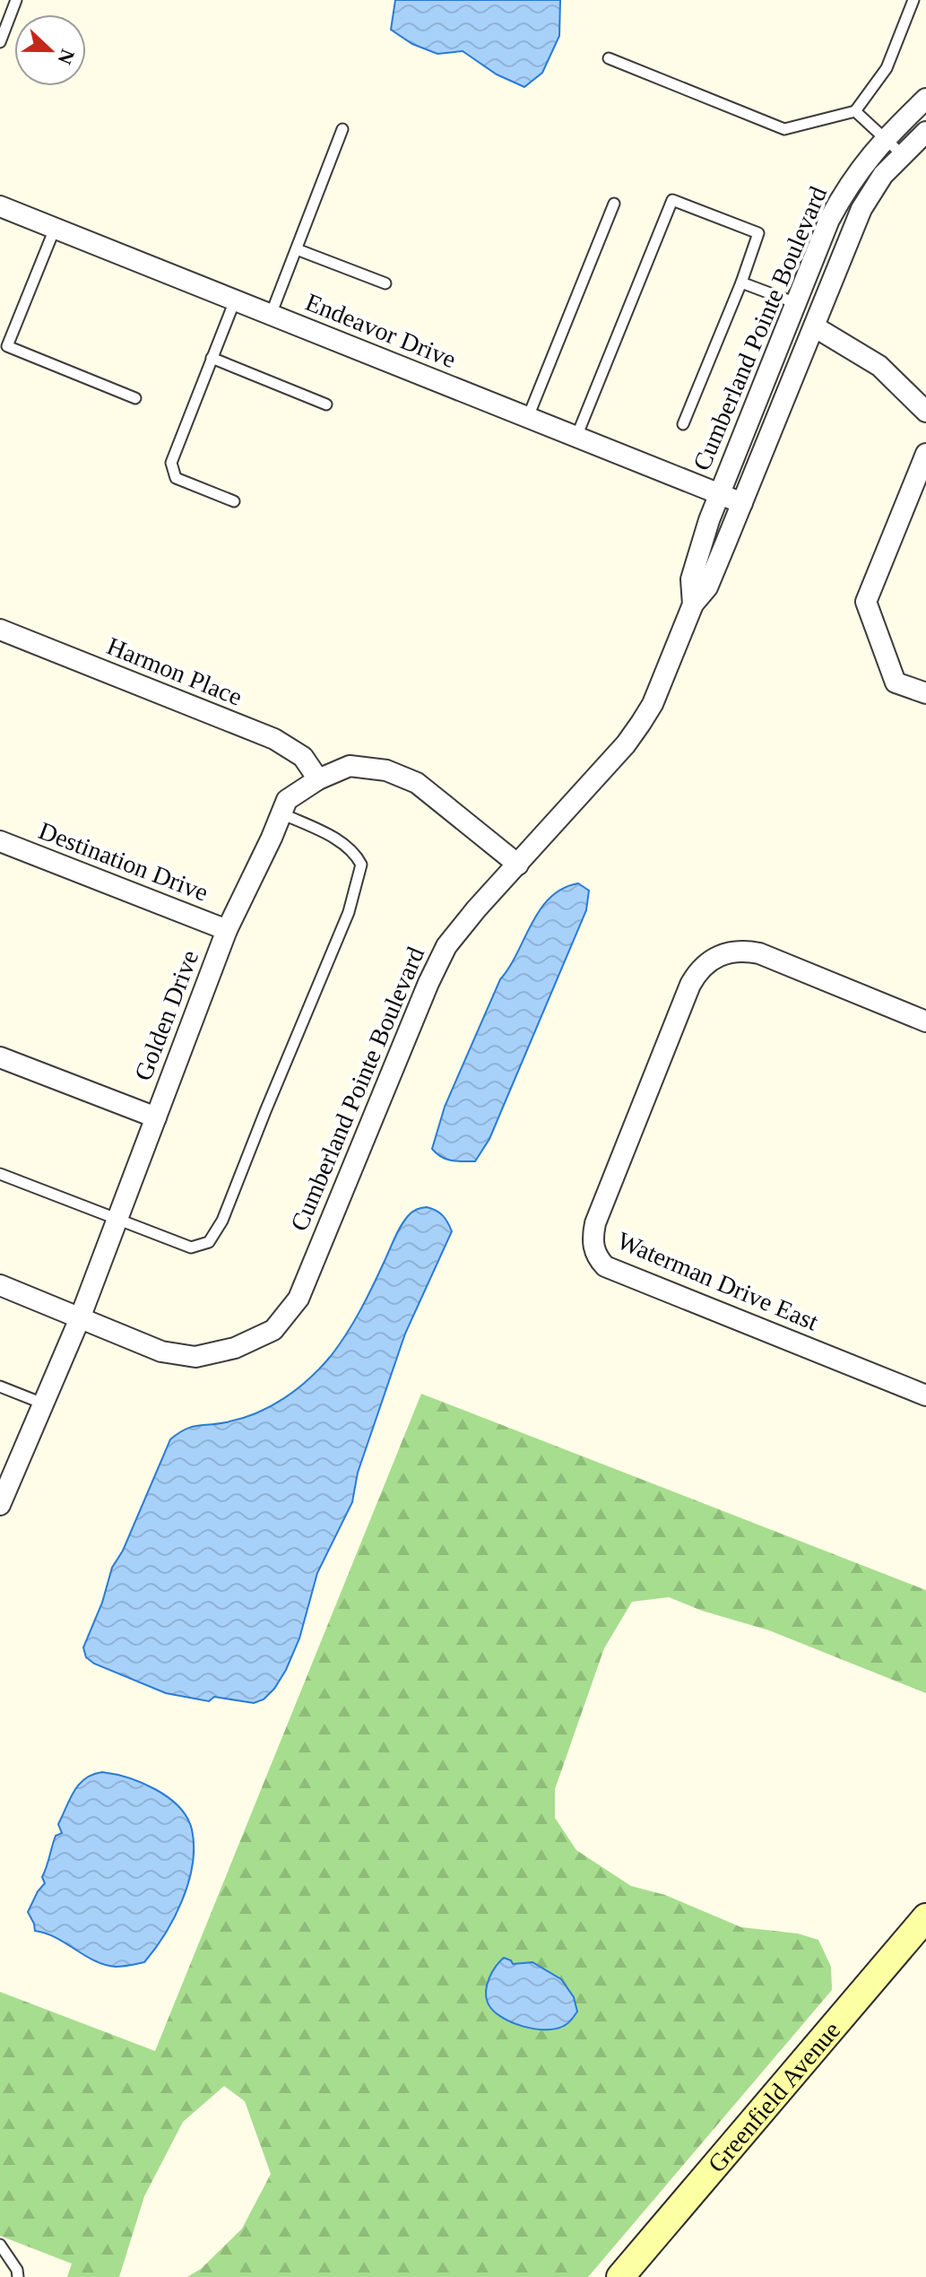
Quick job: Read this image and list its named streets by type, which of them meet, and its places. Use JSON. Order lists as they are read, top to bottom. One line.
{"streets":{"main road":["Greenfield Avenue"],"street":["Cumberland Pointe Boulevard","Endeavor Drive","Harmon Place","Destination Drive","Golden Drive","Waterman Drive East"]},"crossings":[["Cumberland Pointe Boulevard","Endeavor Drive"],["Cumberland Pointe Boulevard","Golden Drive"],["Harmon Place","Golden Drive"],["Destination Drive","Golden Drive"]],"north":"right"}
